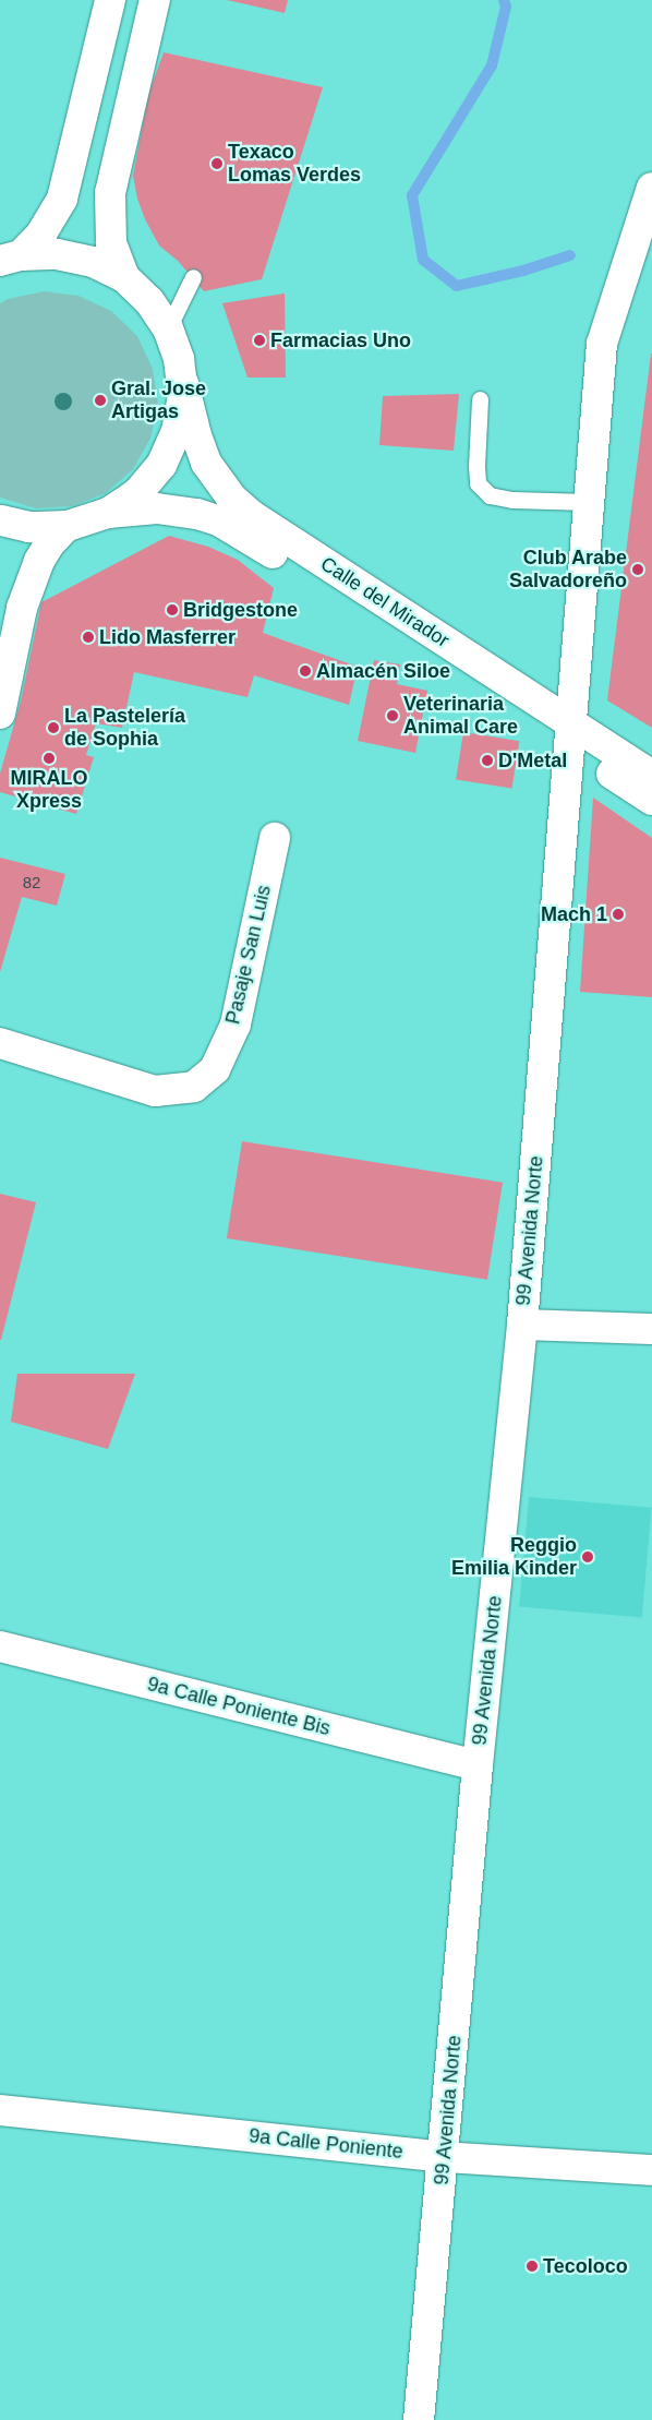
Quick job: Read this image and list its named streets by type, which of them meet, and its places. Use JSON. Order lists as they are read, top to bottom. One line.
{"streets":{"street":["Calle del Mirador","Pasaje San Luis","99 Avenida Norte","9a Calle Poniente Bis","9a Calle Poniente"]},"crossings":[["Calle del Mirador","99 Avenida Norte"],["99 Avenida Norte","9a Calle Poniente Bis"],["99 Avenida Norte","9a Calle Poniente"]],"places":["Texaco Lomas Verdes","Farmacias Uno","Gral. Jose Artigas","Club Arabe Salvadoreño","Bridgestone","Lido Masferrer","Almacén Siloe","Veterinaria Animal Care","La Pastelería de Sophia","MIRALO Xpress","D'Metal","Mach 1","Reggio Emilia Kinder","Tecoloco"],"house_numbers":["82"]}
